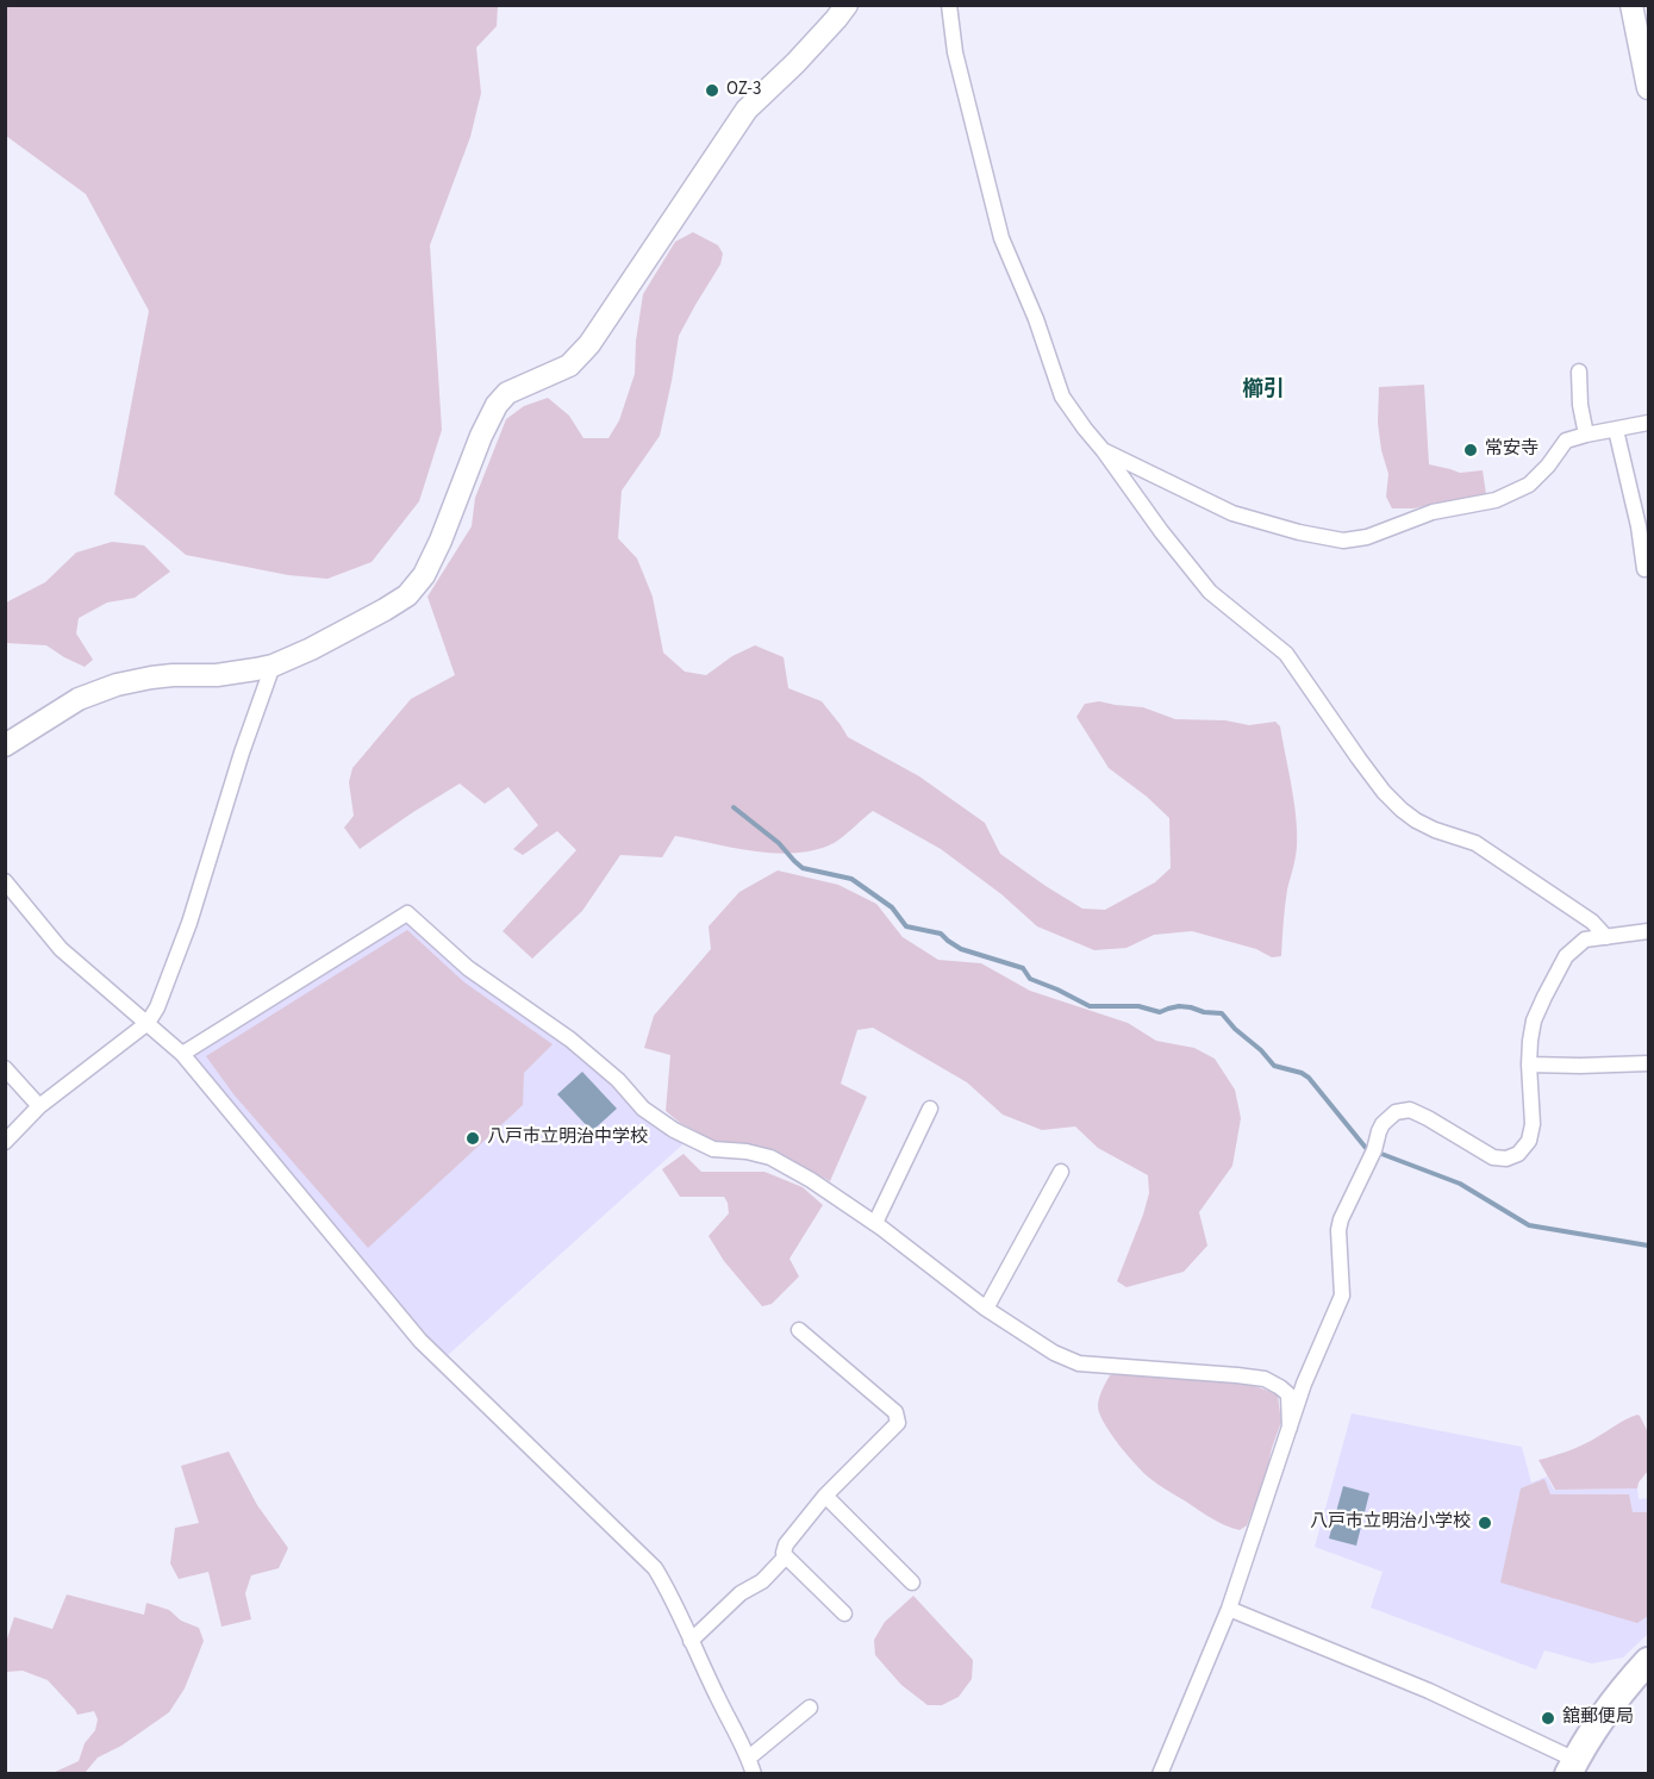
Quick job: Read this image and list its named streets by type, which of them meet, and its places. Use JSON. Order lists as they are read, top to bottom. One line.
{"districts":["櫛引"],"places":["OZ-3","常安寺","八戸市立明治中学校","八戸市立明治小学校","舘郵便局"]}
